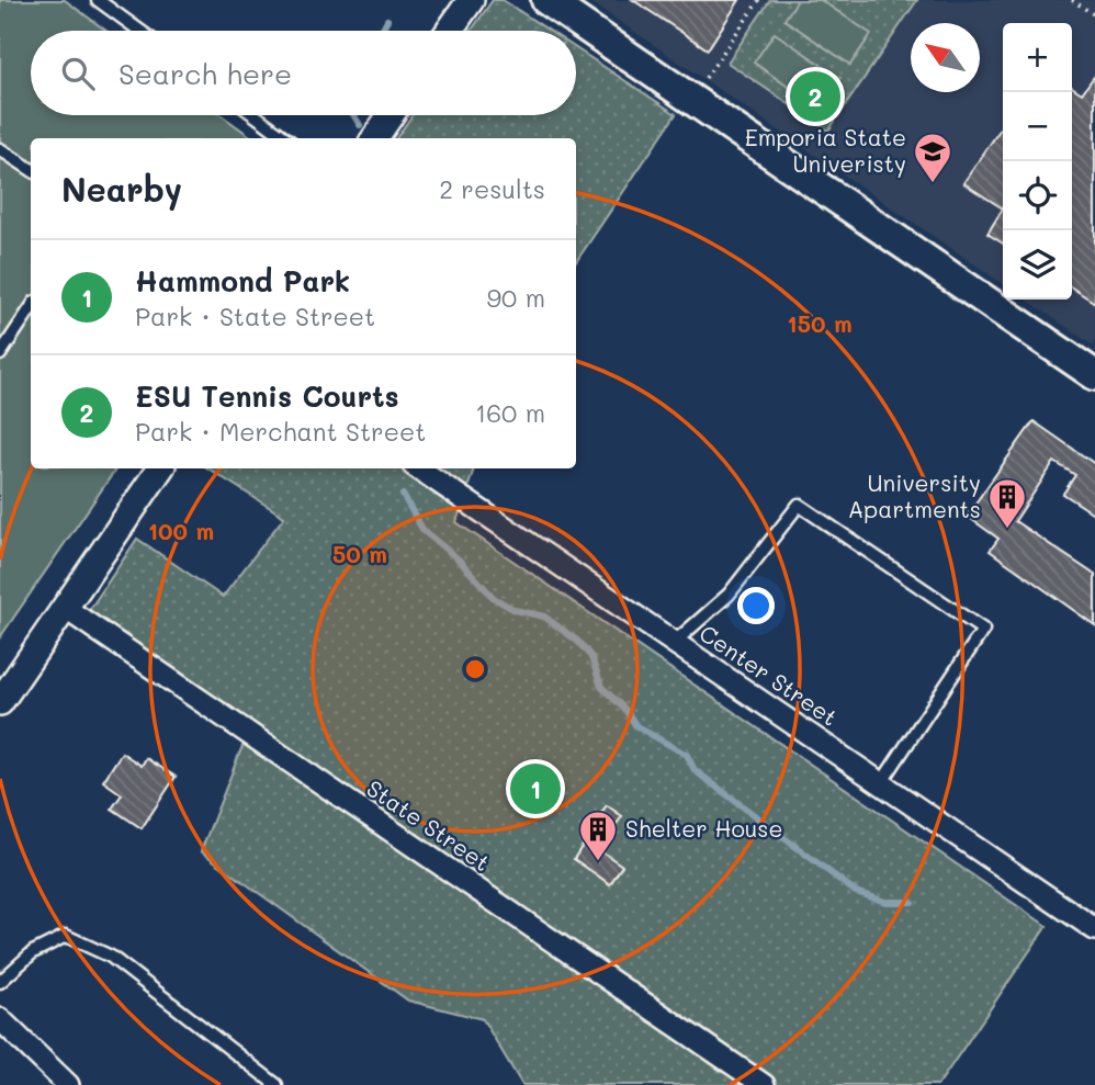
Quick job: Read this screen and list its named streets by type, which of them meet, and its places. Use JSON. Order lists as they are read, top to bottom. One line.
{"streets":{"street":["Center Street","State Street"]},"places":{"school or university":["Emporia State Univeristy"],"building":["University Apartments","Shelter House"]},"north":"top left","page":{"map_buttons":["+","−"],"search":"Search here","pins":["2","1"],"heading":["Nearby","2 results"],"list":[{"mark":"1","name":"Hammond Park","note":"Park · State Street","value":"90 m"},{"mark":"2","name":"ESU Tennis Courts","note":"Park · Merchant Street","value":"160 m"}]},"rings":["150 m","100 m","50 m"]}
